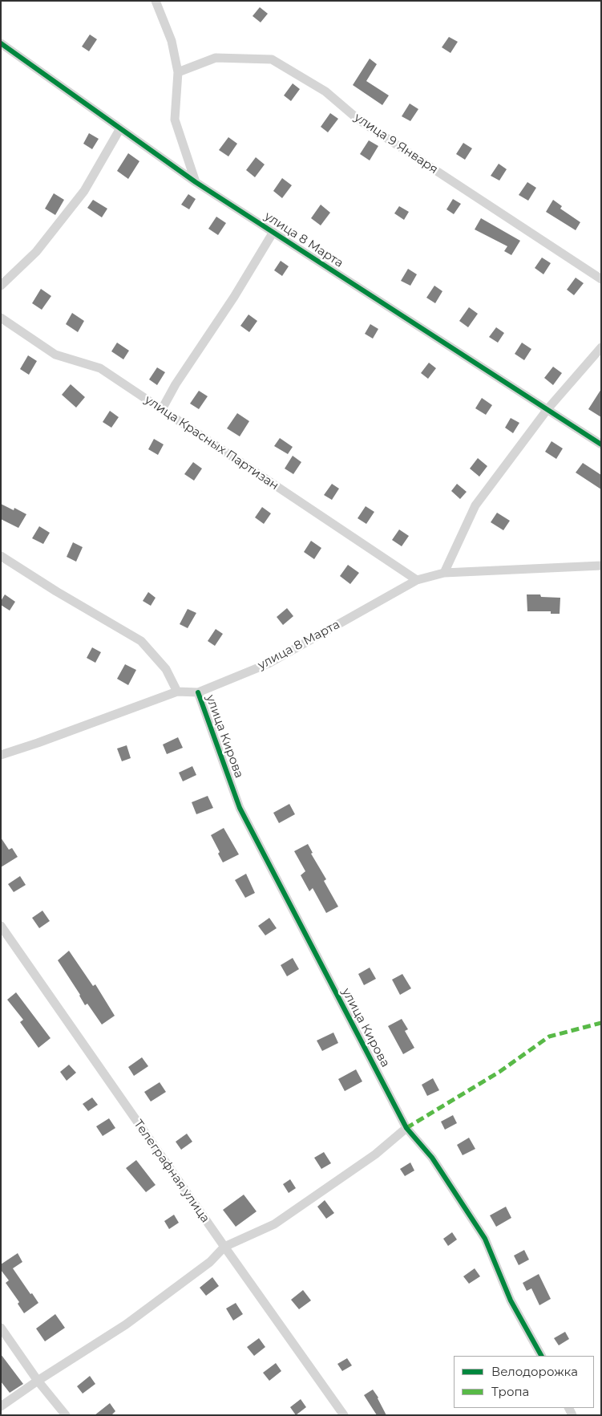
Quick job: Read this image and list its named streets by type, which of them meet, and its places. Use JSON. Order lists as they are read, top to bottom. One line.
{"streets":{"street":["улица 9 Января","улица 8 Марта","улица Красных Партизан","улица Кирова","Телеграфная улица"]},"crossings":[["улица 8 Марта","улица Красных Партизан"],["улица 8 Марта","улица Кирова"]],"legend":["Велодорожка","Тропа"]}
